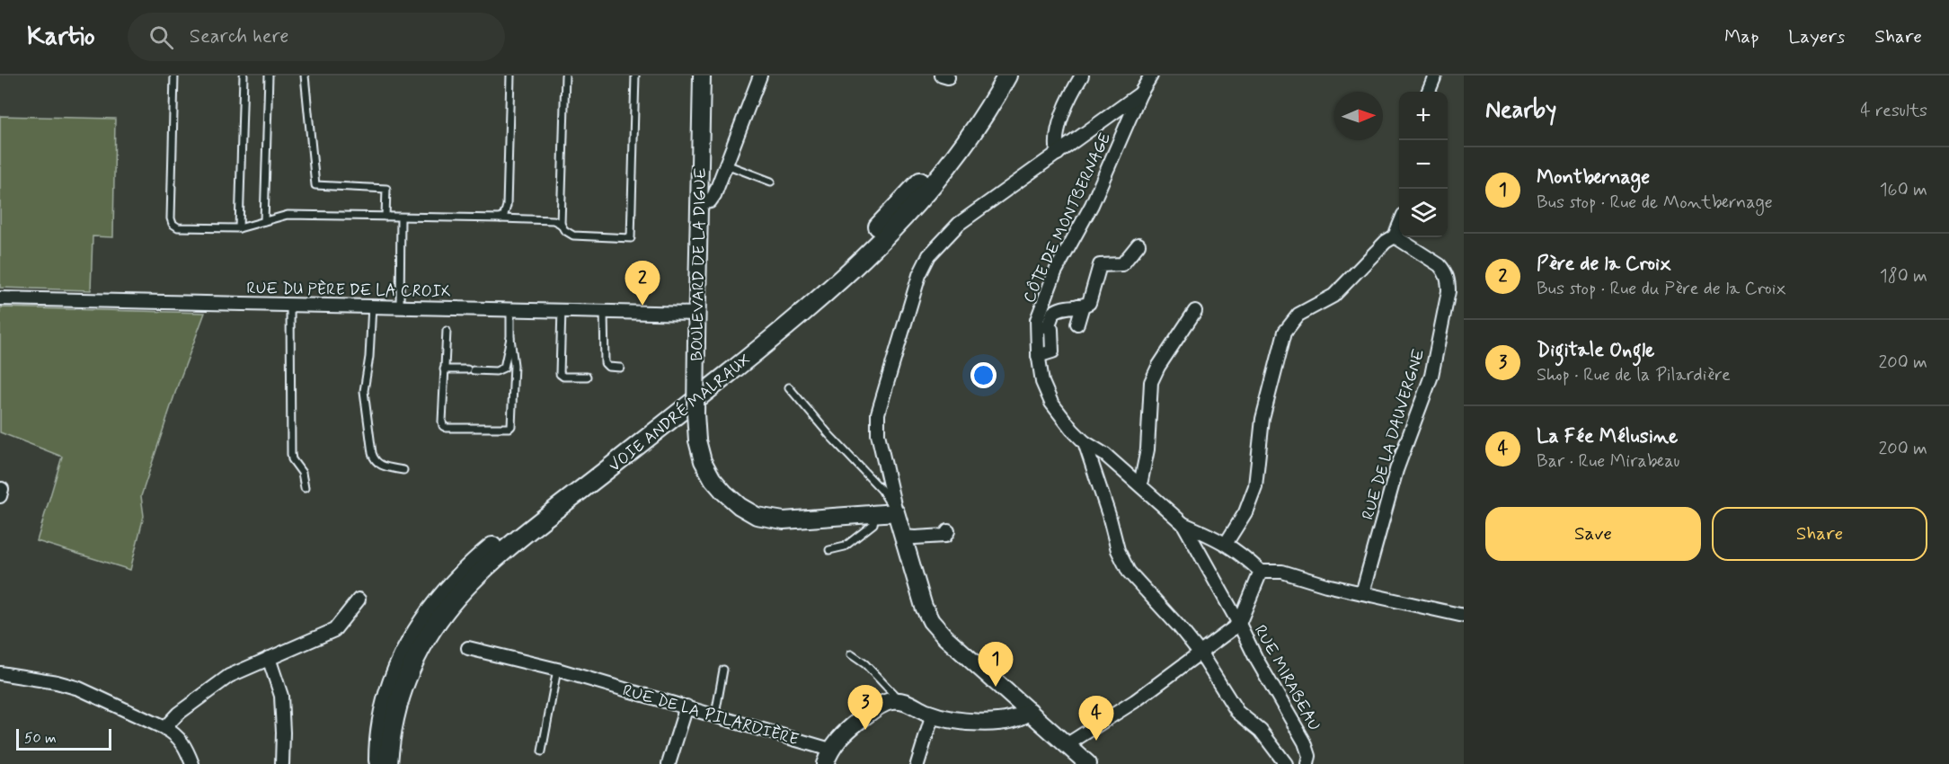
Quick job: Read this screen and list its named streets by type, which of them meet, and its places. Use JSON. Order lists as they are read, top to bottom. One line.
{"streets":{"main road":["VOIE ANDRÉ MALRAUX"],"street":["CÔTE DE MONTBERNAGE","BOULEVARD DE LA DIGUE","RUE DU PÈRE DE LA CROIX","RUE DE LA DAUVERGNE","RUE MIRABEAU","RUE DE LA PILARDIÈRE"]},"crossings":[["CÔTE DE MONTBERNAGE","RUE MIRABEAU"],["BOULEVARD DE LA DIGUE","RUE DU PÈRE DE LA CROIX"]],"scale_bar":"50 m","north":"right","page":{"header":"Kartio","search":"Search here","nav":["Map","Layers","Share"],"heading":["Nearby","4 results"],"map_buttons":["+","−"],"list":[{"mark":"1","name":"Montbernage","note":"Bus stop · Rue de Montbernage","value":"160 m"},{"mark":"2","name":"Père de la Croix","note":"Bus stop · Rue du Père de la Croix","value":"180 m"},{"mark":"3","name":"Digitale Ongle","note":"Shop · Rue de la Pilardière","value":"200 m"},{"mark":"4","name":"La Fée Mélusine","note":"Bar · Rue Mirabeau","value":"200 m"}],"pins":["2","1","3","4"],"buttons":["Save","Share"],"scale":"50 m"}}
